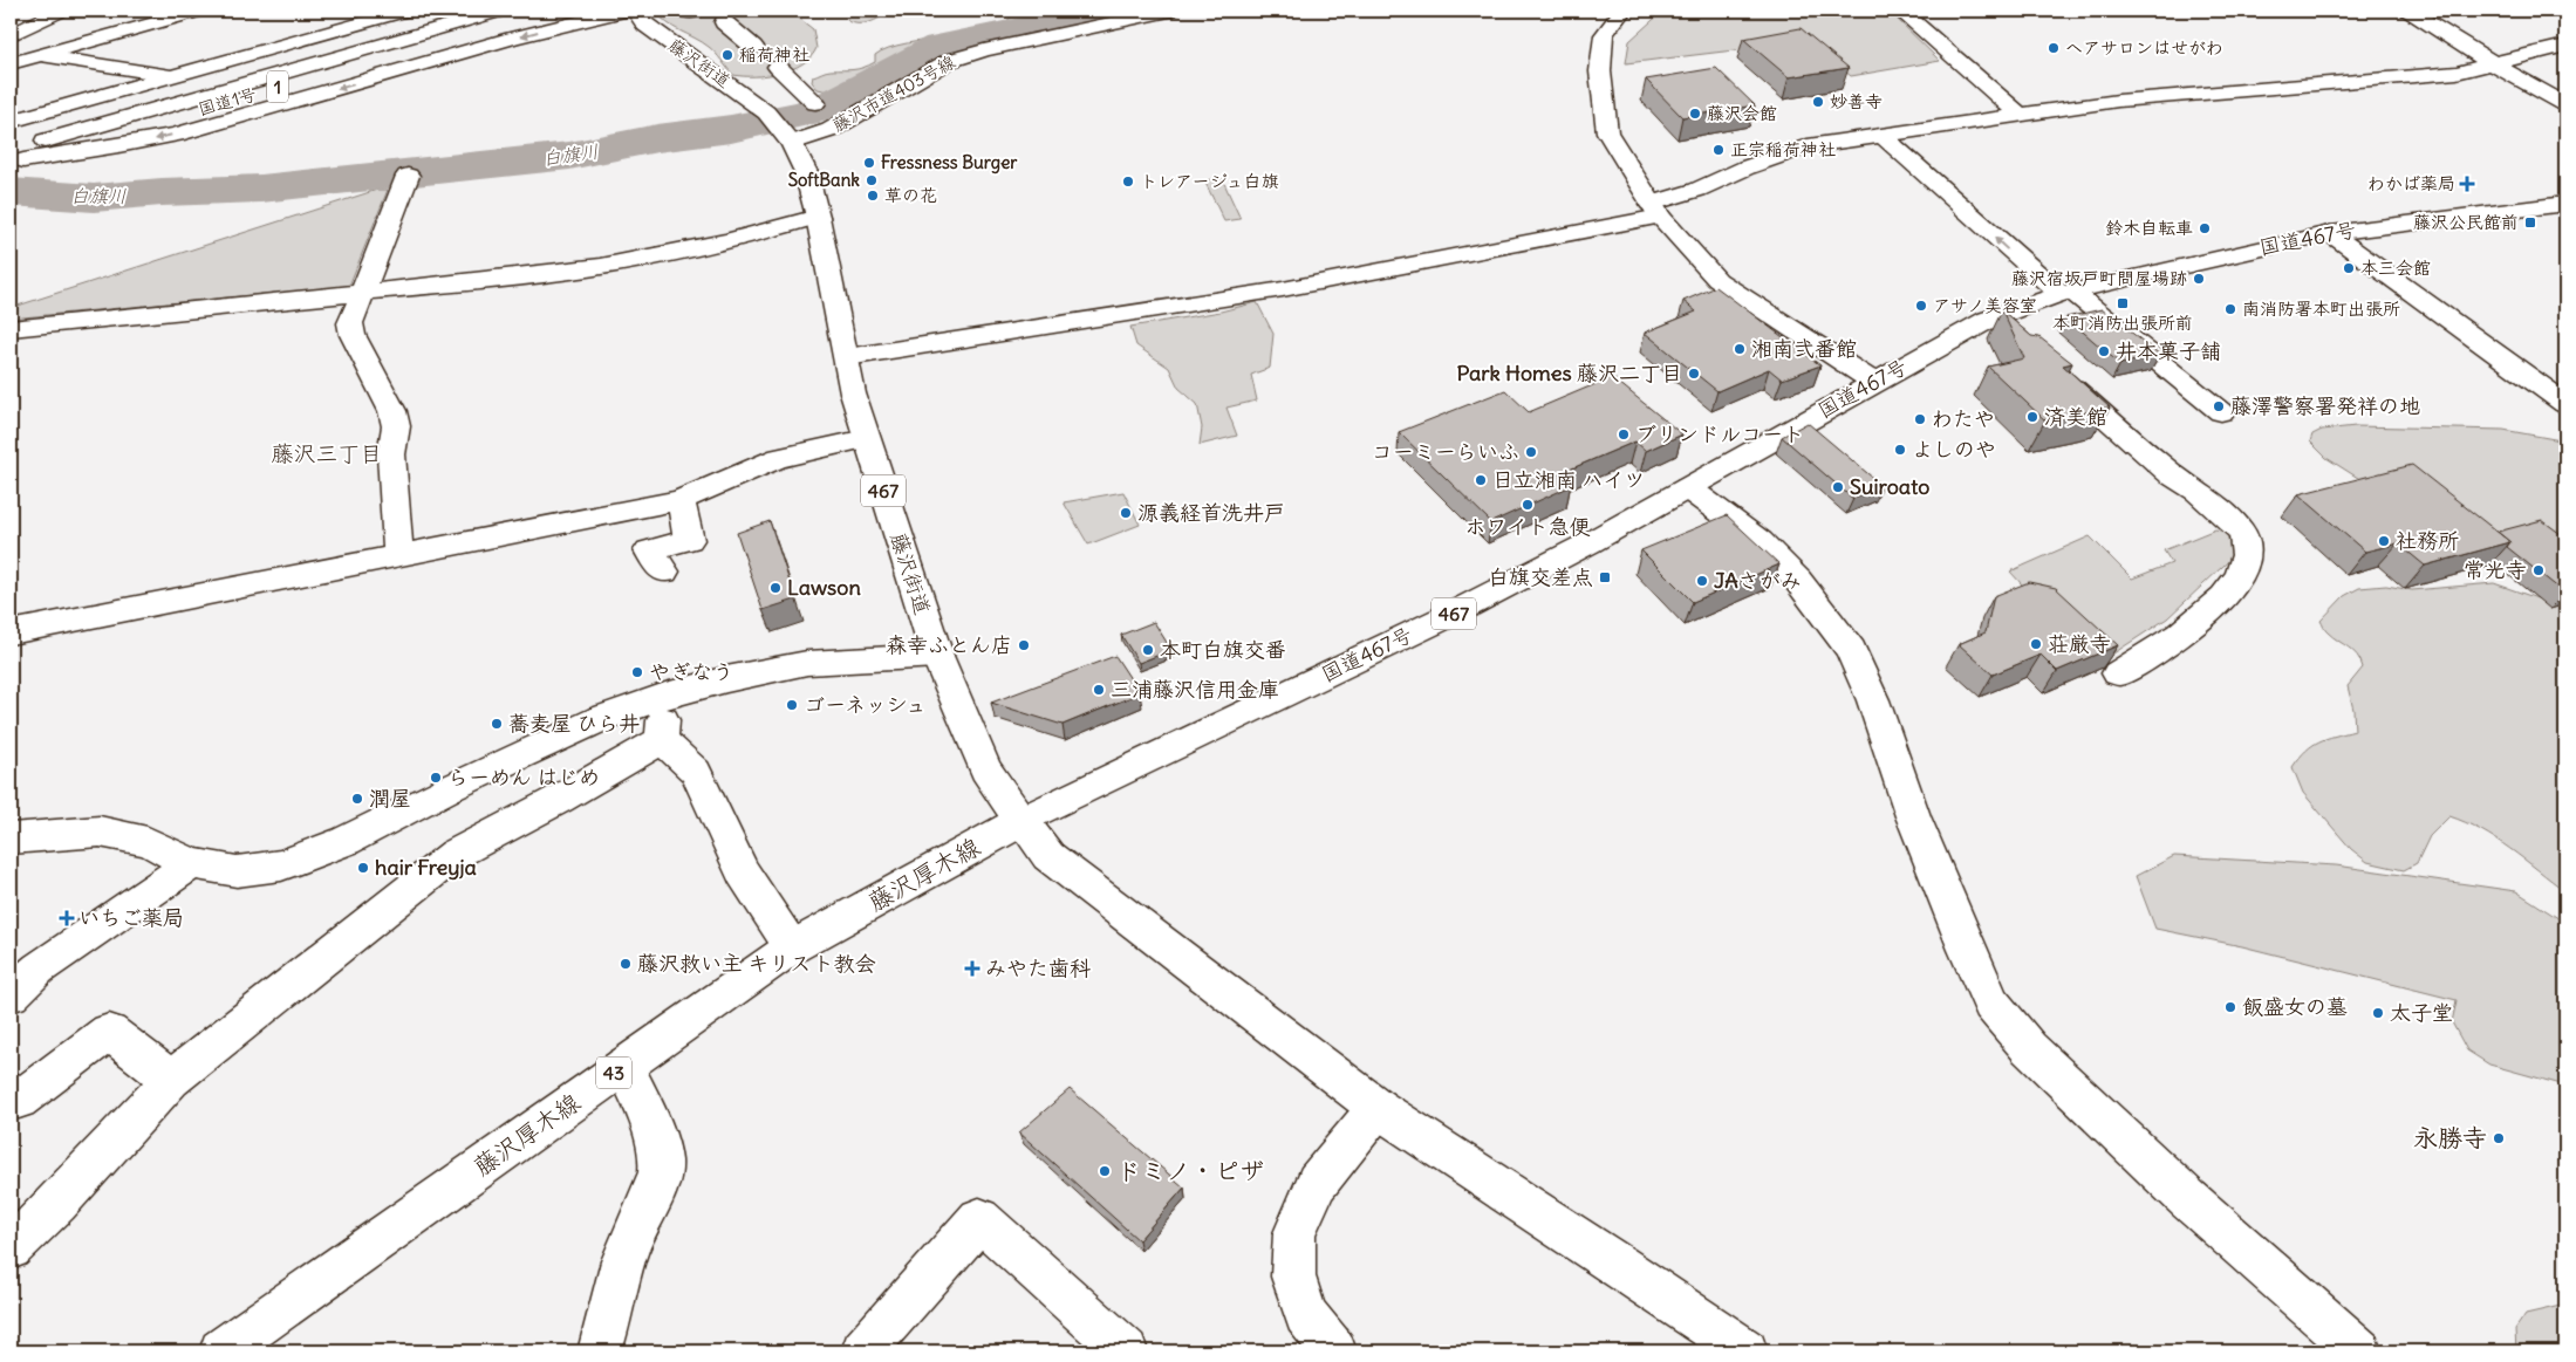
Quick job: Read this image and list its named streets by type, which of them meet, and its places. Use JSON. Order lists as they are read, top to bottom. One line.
{"streets":{"main road":["藤沢街道","1","藤沢市道403号線","国道1号","国道467号","467","藤沢厚木線","43"]},"crossings":[["藤沢街道","藤沢市道403号線"],["藤沢街道","国道467号"],["藤沢街道","藤沢厚木線"],["国道467号","藤沢厚木線"]],"districts":["藤沢三丁目"],"water":["白旗川"],"places":{"other":["ヘアサロンはせがわ","稲荷神社","妙善寺","藤沢会館","正宗稲荷神社","Fressness Burger","SoftBank","トレアージュ白旗","草の花","鈴木自転車","本三会館","藤沢宿坂戸町問屋場跡","アサノ美容室","南消防署本町出張所","湘南弐番館","井本菓子舗","Park Homes 藤沢二丁目","藤澤警察署発祥の地","済美館","わたや","ブリンドルコート","よしのや","コーミーらいふ","日立湘南 ハイツ","Suiroato","ホワイト急便","源義経首洗井戸","社務所","常光寺","JAさがみ","Lawson","荘厳寺","森幸ふとん店","本町白旗交番","やぎなう","三浦藤沢信用金庫","ゴーネッシュ","蕎麦屋 ひら井","らーめん はじめ","潤屋","hair Freyja","藤沢救い主 キリスト教会","飯盛女の墓","太子堂","永勝寺","ドミノ・ピザ"],"health":["わかば薬局","いちご薬局","みやた歯科"],"transit":["藤沢公民館前","本町消防出張所前","白旗交差点"]}}
